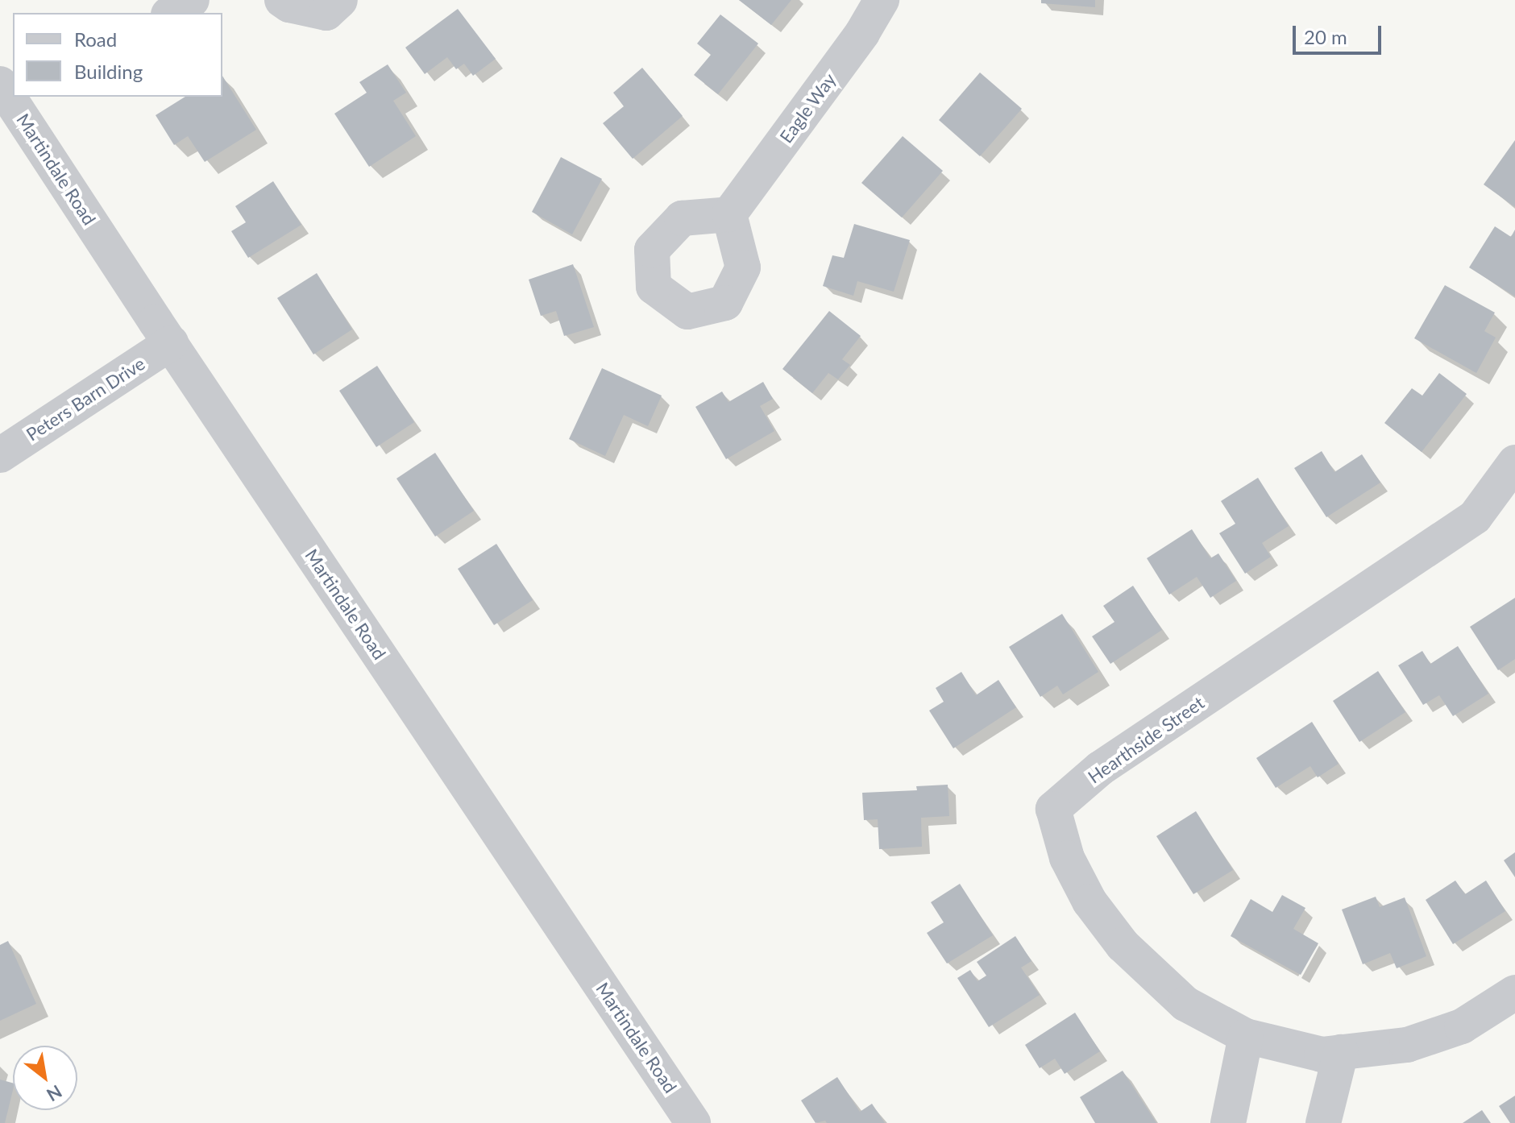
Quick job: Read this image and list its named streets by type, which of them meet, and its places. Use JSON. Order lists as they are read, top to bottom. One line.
{"streets":{"street":["Eagle Way","Martindale Road","Peters Barn Drive","Hearthside Street"]},"crossings":[["Martindale Road","Peters Barn Drive"]],"legend":["Road","Building"],"scale_bar":"20 m","north":"bottom right"}
